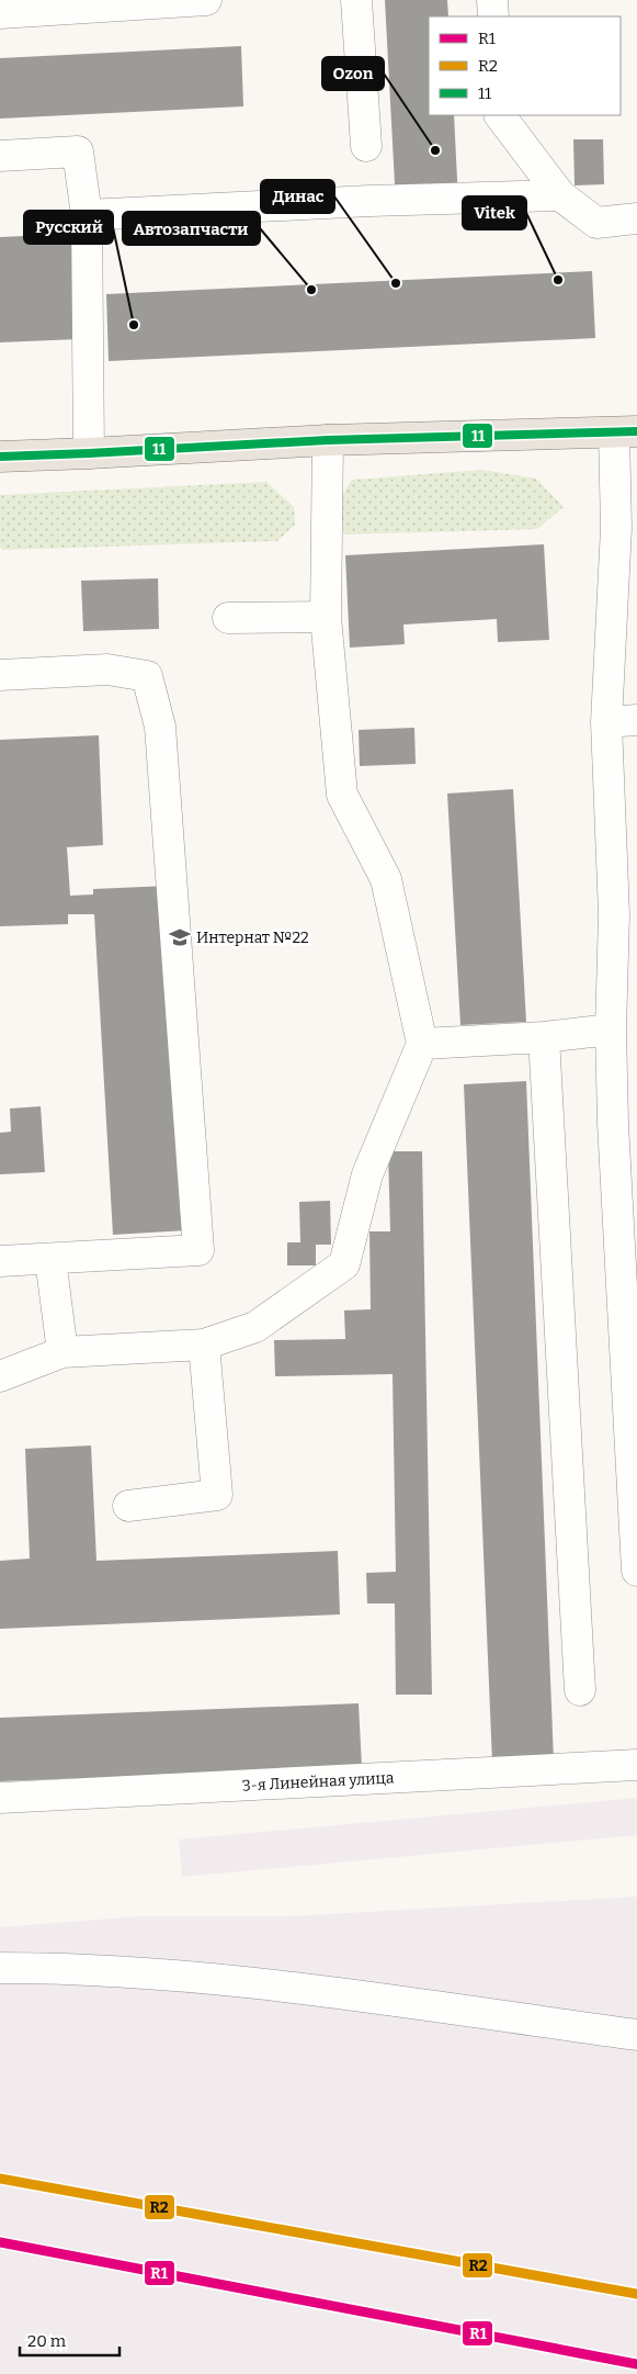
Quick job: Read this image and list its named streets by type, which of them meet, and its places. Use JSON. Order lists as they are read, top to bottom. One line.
{"streets":{"lane":["3-я Линейная улица"]},"places":{"other":["Ozon","Vitek","Динас","Автозапчасти","Русский"],"school or university":["Интернат №22"]},"lines":["transit line 11","transit line R2","transit line R1"],"legend":["R1","R2","11"],"scale_bar":"20 m"}
